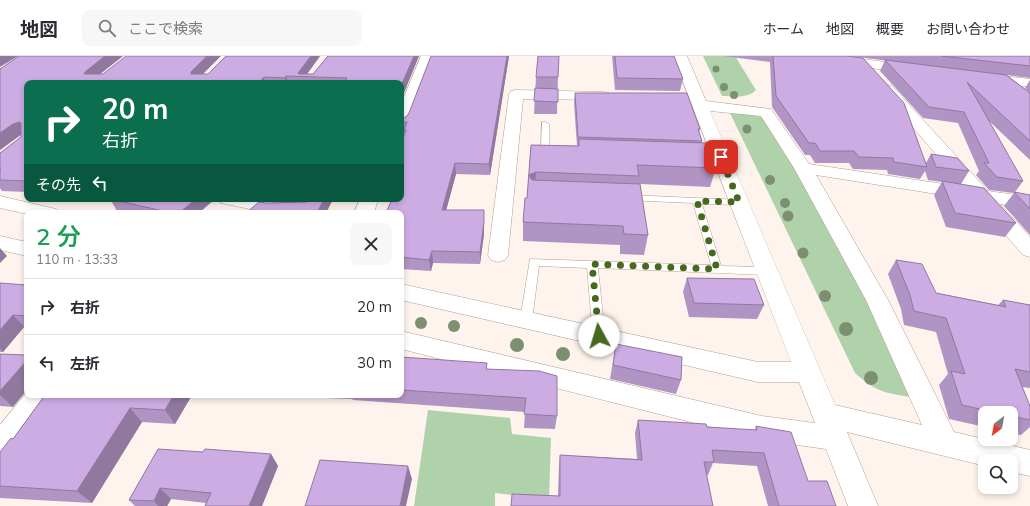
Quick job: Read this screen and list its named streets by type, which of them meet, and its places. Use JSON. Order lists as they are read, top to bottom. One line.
{"north":"bottom left","page":{"header":"地図","search":"ここで検索","nav":["ホーム","地図","概要","お問い合わせ"],"turn":["20 m","右折"],"then":"その先","heading":["2 分","110 m · 13:33"],"list":[{"name":"右折","value":"20 m"},{"name":"左折","value":"30 m"}]}}
